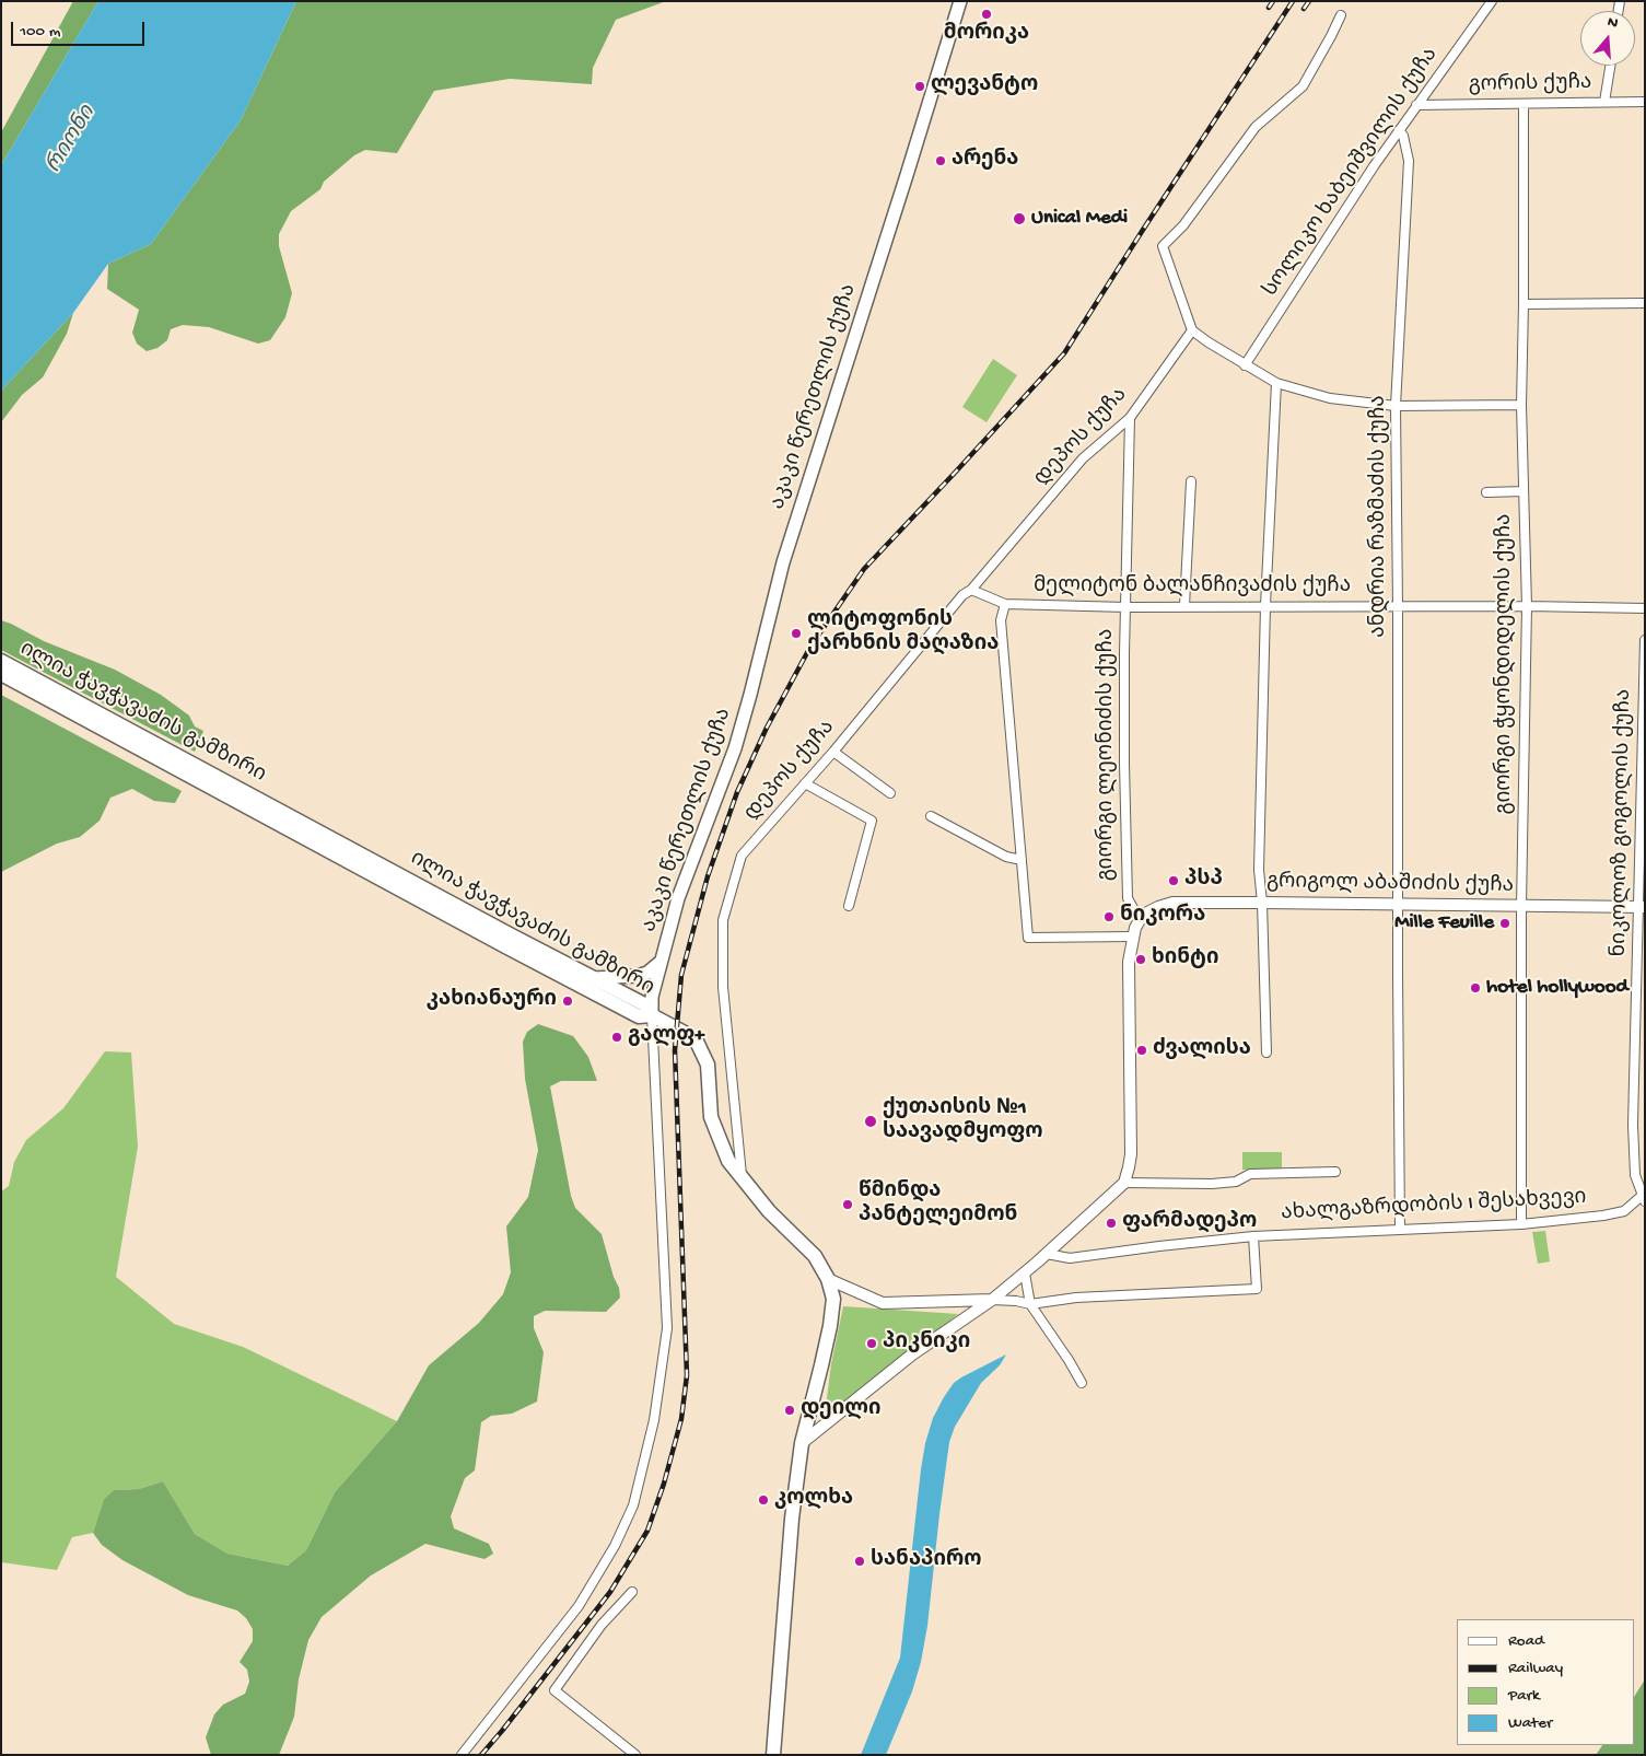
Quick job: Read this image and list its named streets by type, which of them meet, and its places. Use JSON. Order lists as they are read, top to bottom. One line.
{"streets":{"main road":["აკაკი წერეთლის ქუჩა","ილია ჭავჭავაძის გამზირი"],"street":["გორის ქუჩა","სოლიკო ხაბეიშვილის ქუჩა","დეპოს ქუჩა","ანდრია რაზმაძის ქუჩა","მელიტონ ბალანჩივაძის ქუჩა","გიორგი ჭყონდიდელის ქუჩა","გიორგი ლეონიძის ქუჩა","ნიკოლოზ გოგოლის ქუჩა","გრიგოლ აბაშიძის ქუჩა","ახალგაზრდობის I შესახვევი"]},"crossings":[["გორის ქუჩა","სოლიკო ხაბეიშვილის ქუჩა"],["გორის ქუჩა","გიორგი ჭყონდიდელის ქუჩა"],["სოლიკო ხაბეიშვილის ქუჩა","ანდრია რაზმაძის ქუჩა"],["აკაკი წერეთლის ქუჩა","ილია ჭავჭავაძის გამზირი"],["დეპოს ქუჩა","მელიტონ ბალანჩივაძის ქუჩა"],["დეპოს ქუჩა","გიორგი ლეონიძის ქუჩა"],["ანდრია რაზმაძის ქუჩა","მელიტონ ბალანჩივაძის ქუჩა"],["ანდრია რაზმაძის ქუჩა","გრიგოლ აბაშიძის ქუჩა"],["ანდრია რაზმაძის ქუჩა","ახალგაზრდობის I შესახვევი"],["მელიტონ ბალანჩივაძის ქუჩა","გიორგი ჭყონდიდელის ქუჩა"],["მელიტონ ბალანჩივაძის ქუჩა","გიორგი ლეონიძის ქუჩა"],["გიორგი ჭყონდიდელის ქუჩა","გრიგოლ აბაშიძის ქუჩა"],["გიორგი ჭყონდიდელის ქუჩა","ახალგაზრდობის I შესახვევი"],["გიორგი ლეონიძის ქუჩა","გრიგოლ აბაშიძის ქუჩა"],["ნიკოლოზ გოგოლის ქუჩა","გრიგოლ აბაშიძის ქუჩა"],["ნიკოლოზ გოგოლის ქუჩა","ახალგაზრდობის I შესახვევი"]],"water":["რიონი"],"places":["მორიკა","ლევანტო","არენა","Unical Medi","ლიტოფონის ქარხნის მაღაზია","პსპ","ნიკორა","Mille Feuille","ხინტი","hotel hollywood","კახიანაური","გალფ+","ძვალისა","ქუთაისის №1 საავადმყოფო","წმინდა პანტელეიმონ","ფარმადეპო","პიკნიკი","დეილი","კოლხა","სანაპირო"],"legend":["Road","Railway","Park","Water"],"scale_bar":"100 m","north":"top"}
